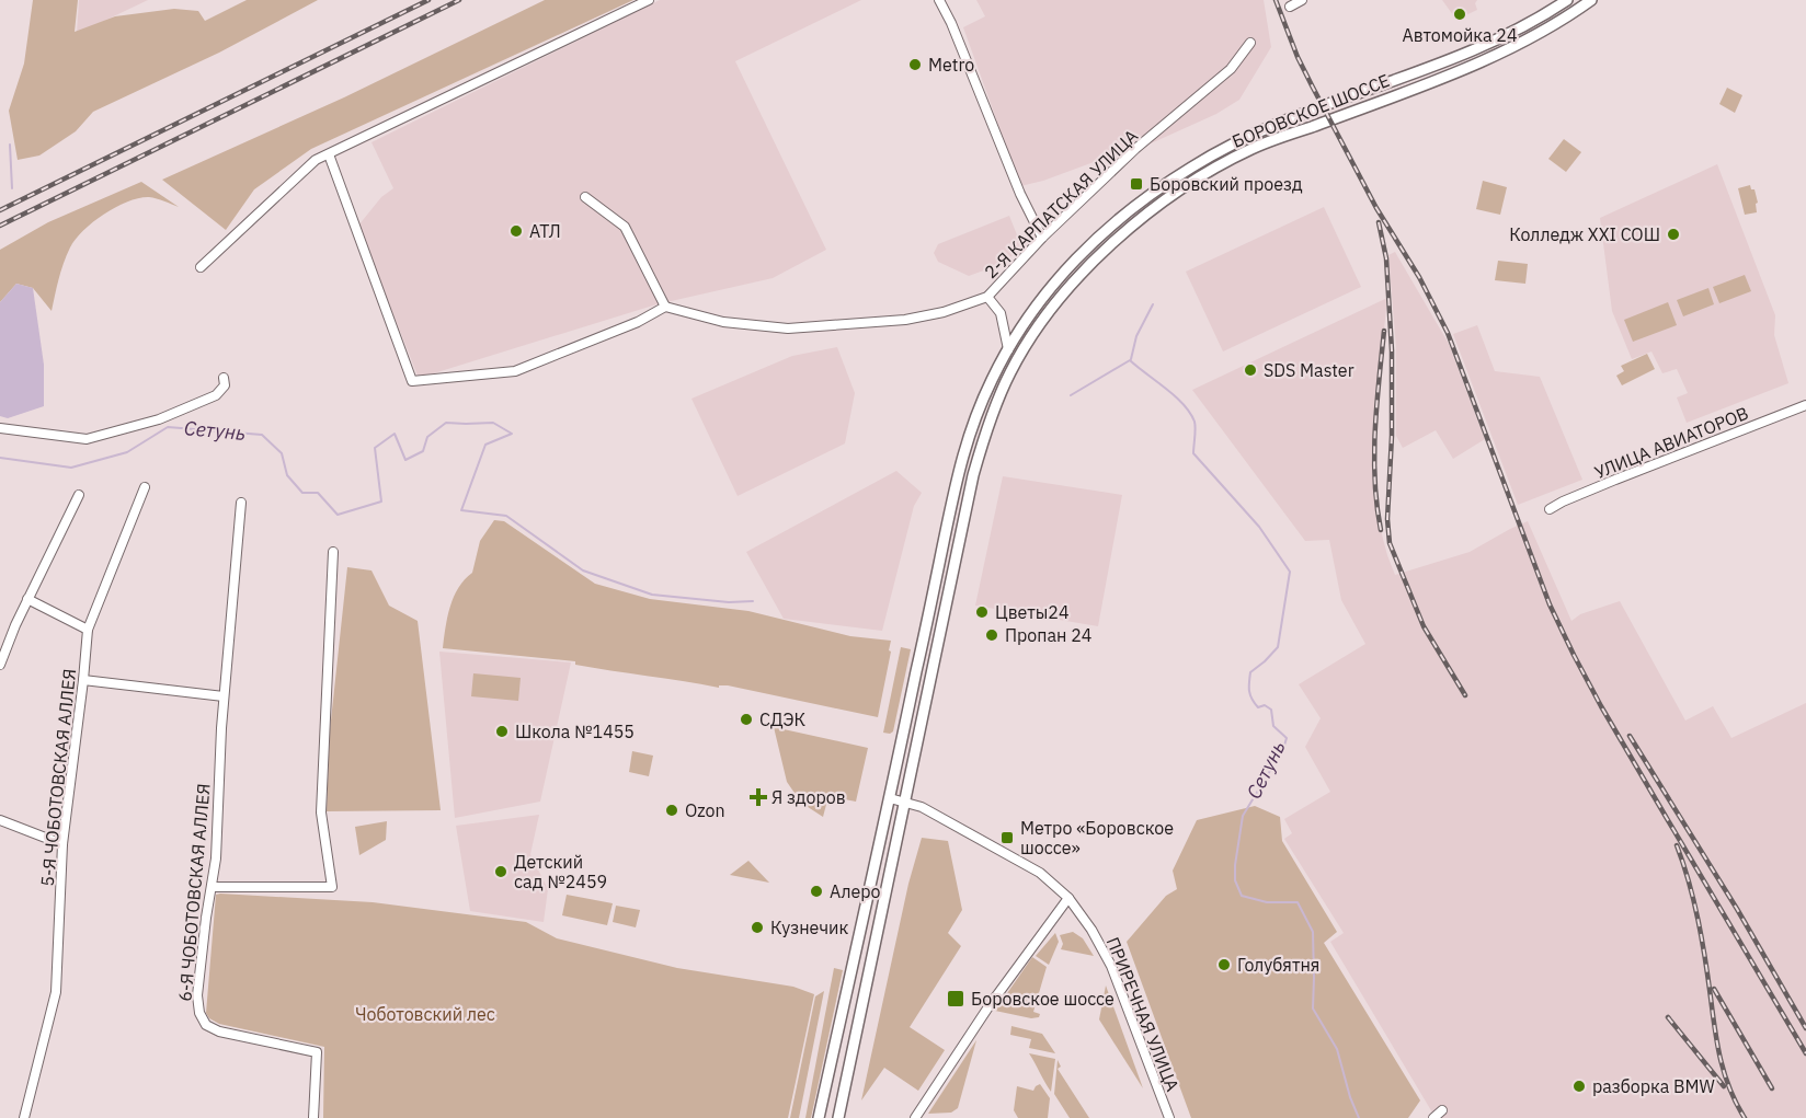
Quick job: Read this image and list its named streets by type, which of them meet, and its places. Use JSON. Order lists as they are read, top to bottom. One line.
{"streets":{"main road":["БОРОВСКОЕ ШОССЕ"],"street":["2-Я КАРПАТСКАЯ УЛИЦА","УЛИЦА АВИАТОРОВ","5-Я ЧОБОТОВСКАЯ АЛЛЕЯ","6-Я ЧОБОТОВСКАЯ АЛЛЕЯ","ПРИРЕЧНАЯ УЛИЦА"]},"crossings":[["БОРОВСКОЕ ШОССЕ","ПРИРЕЧНАЯ УЛИЦА"]],"water":["Сетунь"],"parks":["Чоботовский лес"],"places":{"other":["Автомойка 24","Metro","АТЛ","Колледж XXI СОШ","SDS Master","Цветы24","Пропан 24","СДЭК","Школа №1455","Ozon","Детский сад №2459","Алеро","Кузнечик","Голубятня","разборка BMW"],"transit":["Боровский проезд","Метро «Боровское шоссе»","Боровское шоссе"],"health":["Я здоров"]}}
